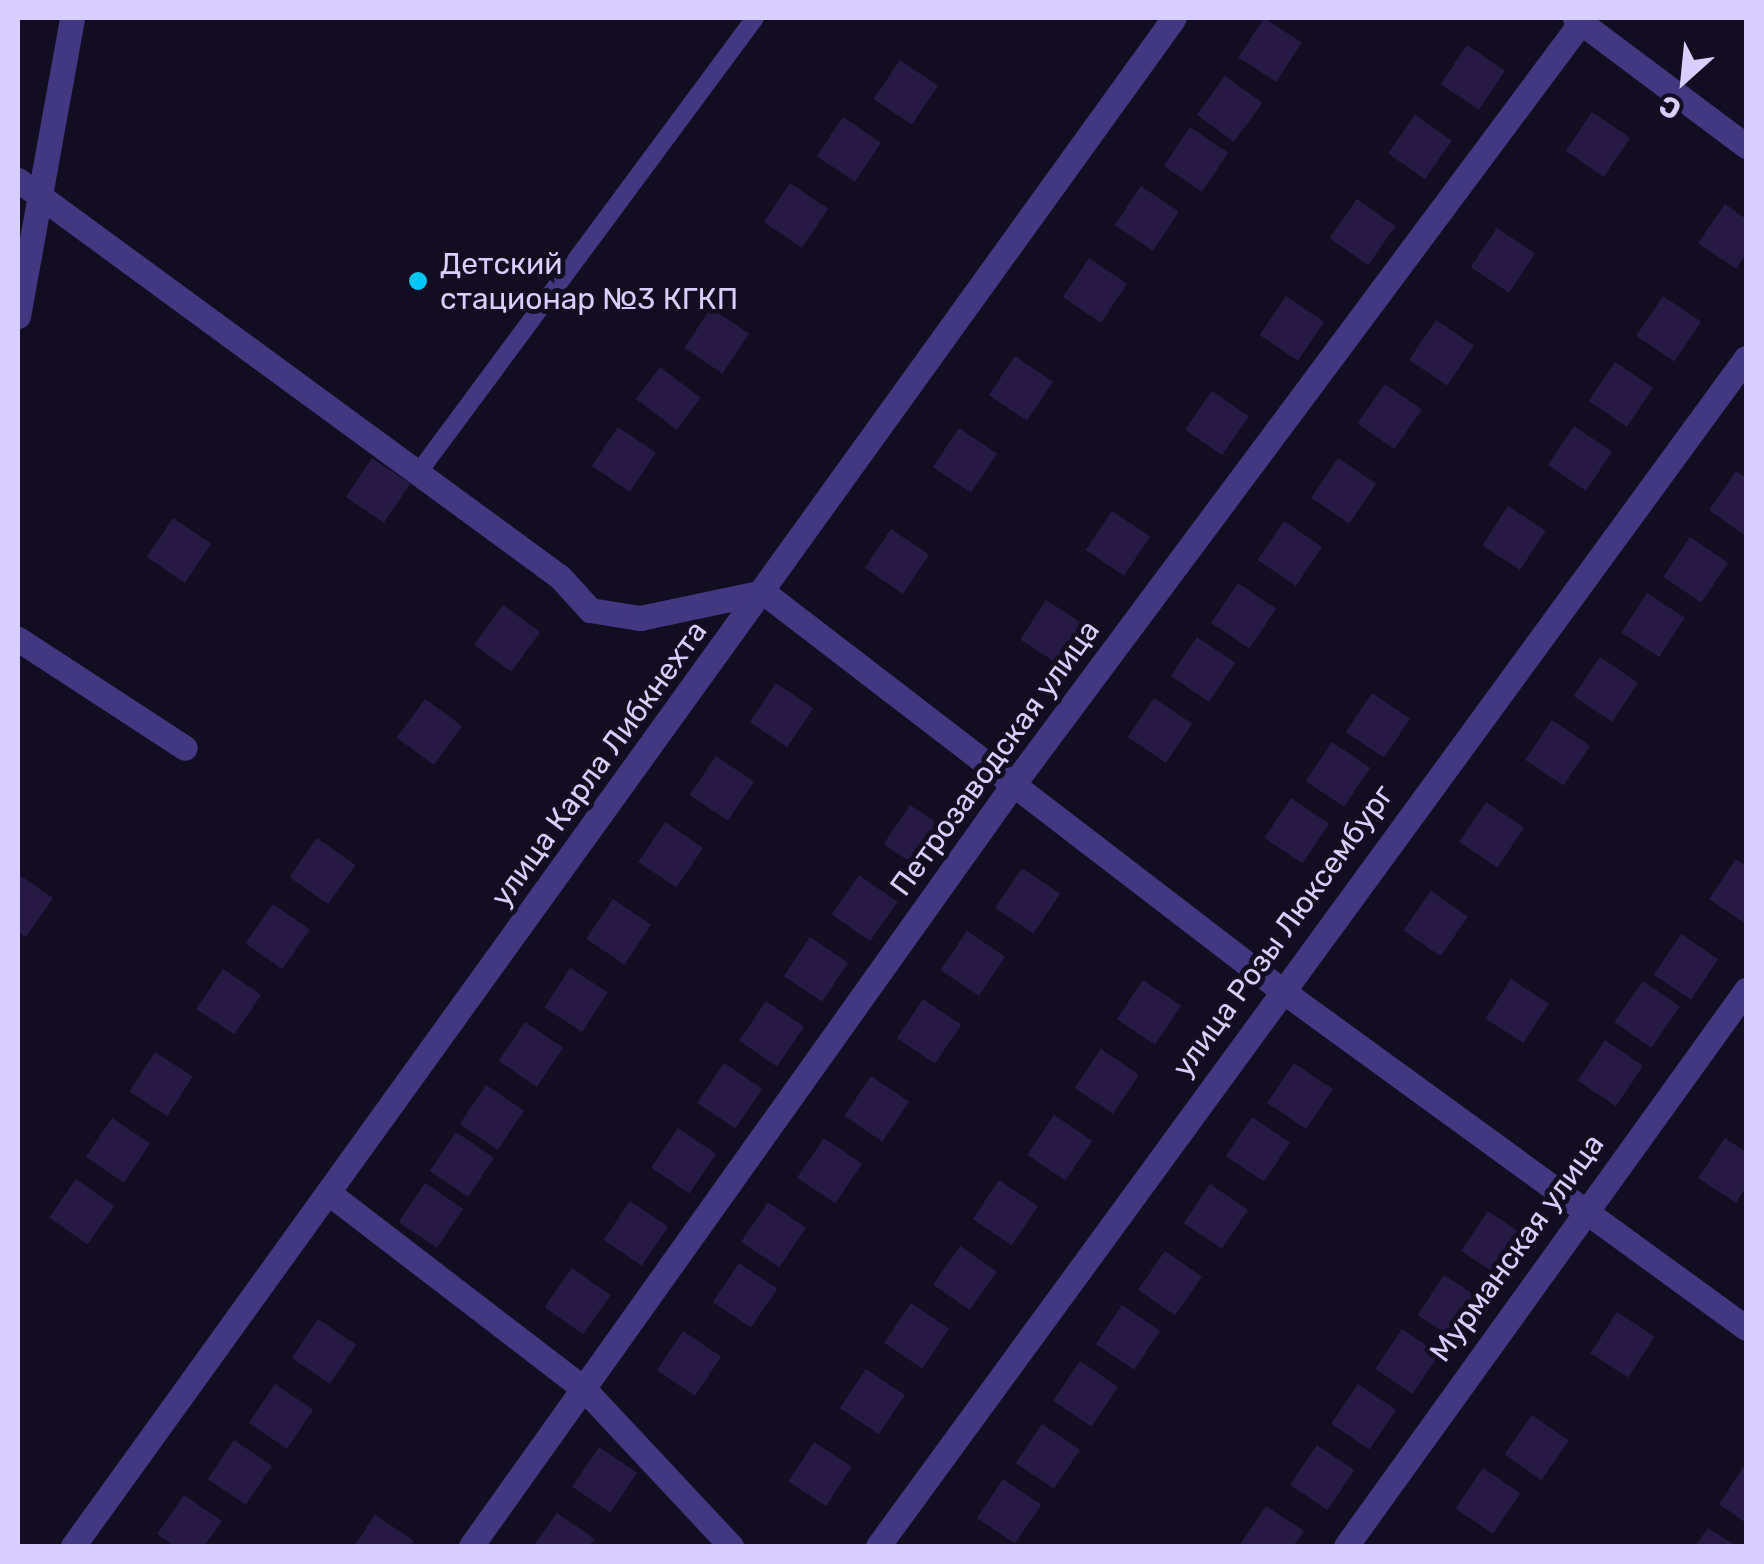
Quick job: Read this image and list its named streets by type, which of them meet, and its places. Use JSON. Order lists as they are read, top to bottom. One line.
{"streets":{"street":["Петрозаводская улица","улица Карла Либкнехта","улица Розы Люксембург","Мурманская улица"]},"places":["Детский стационар №3 КГКП"],"north":"bottom left"}
